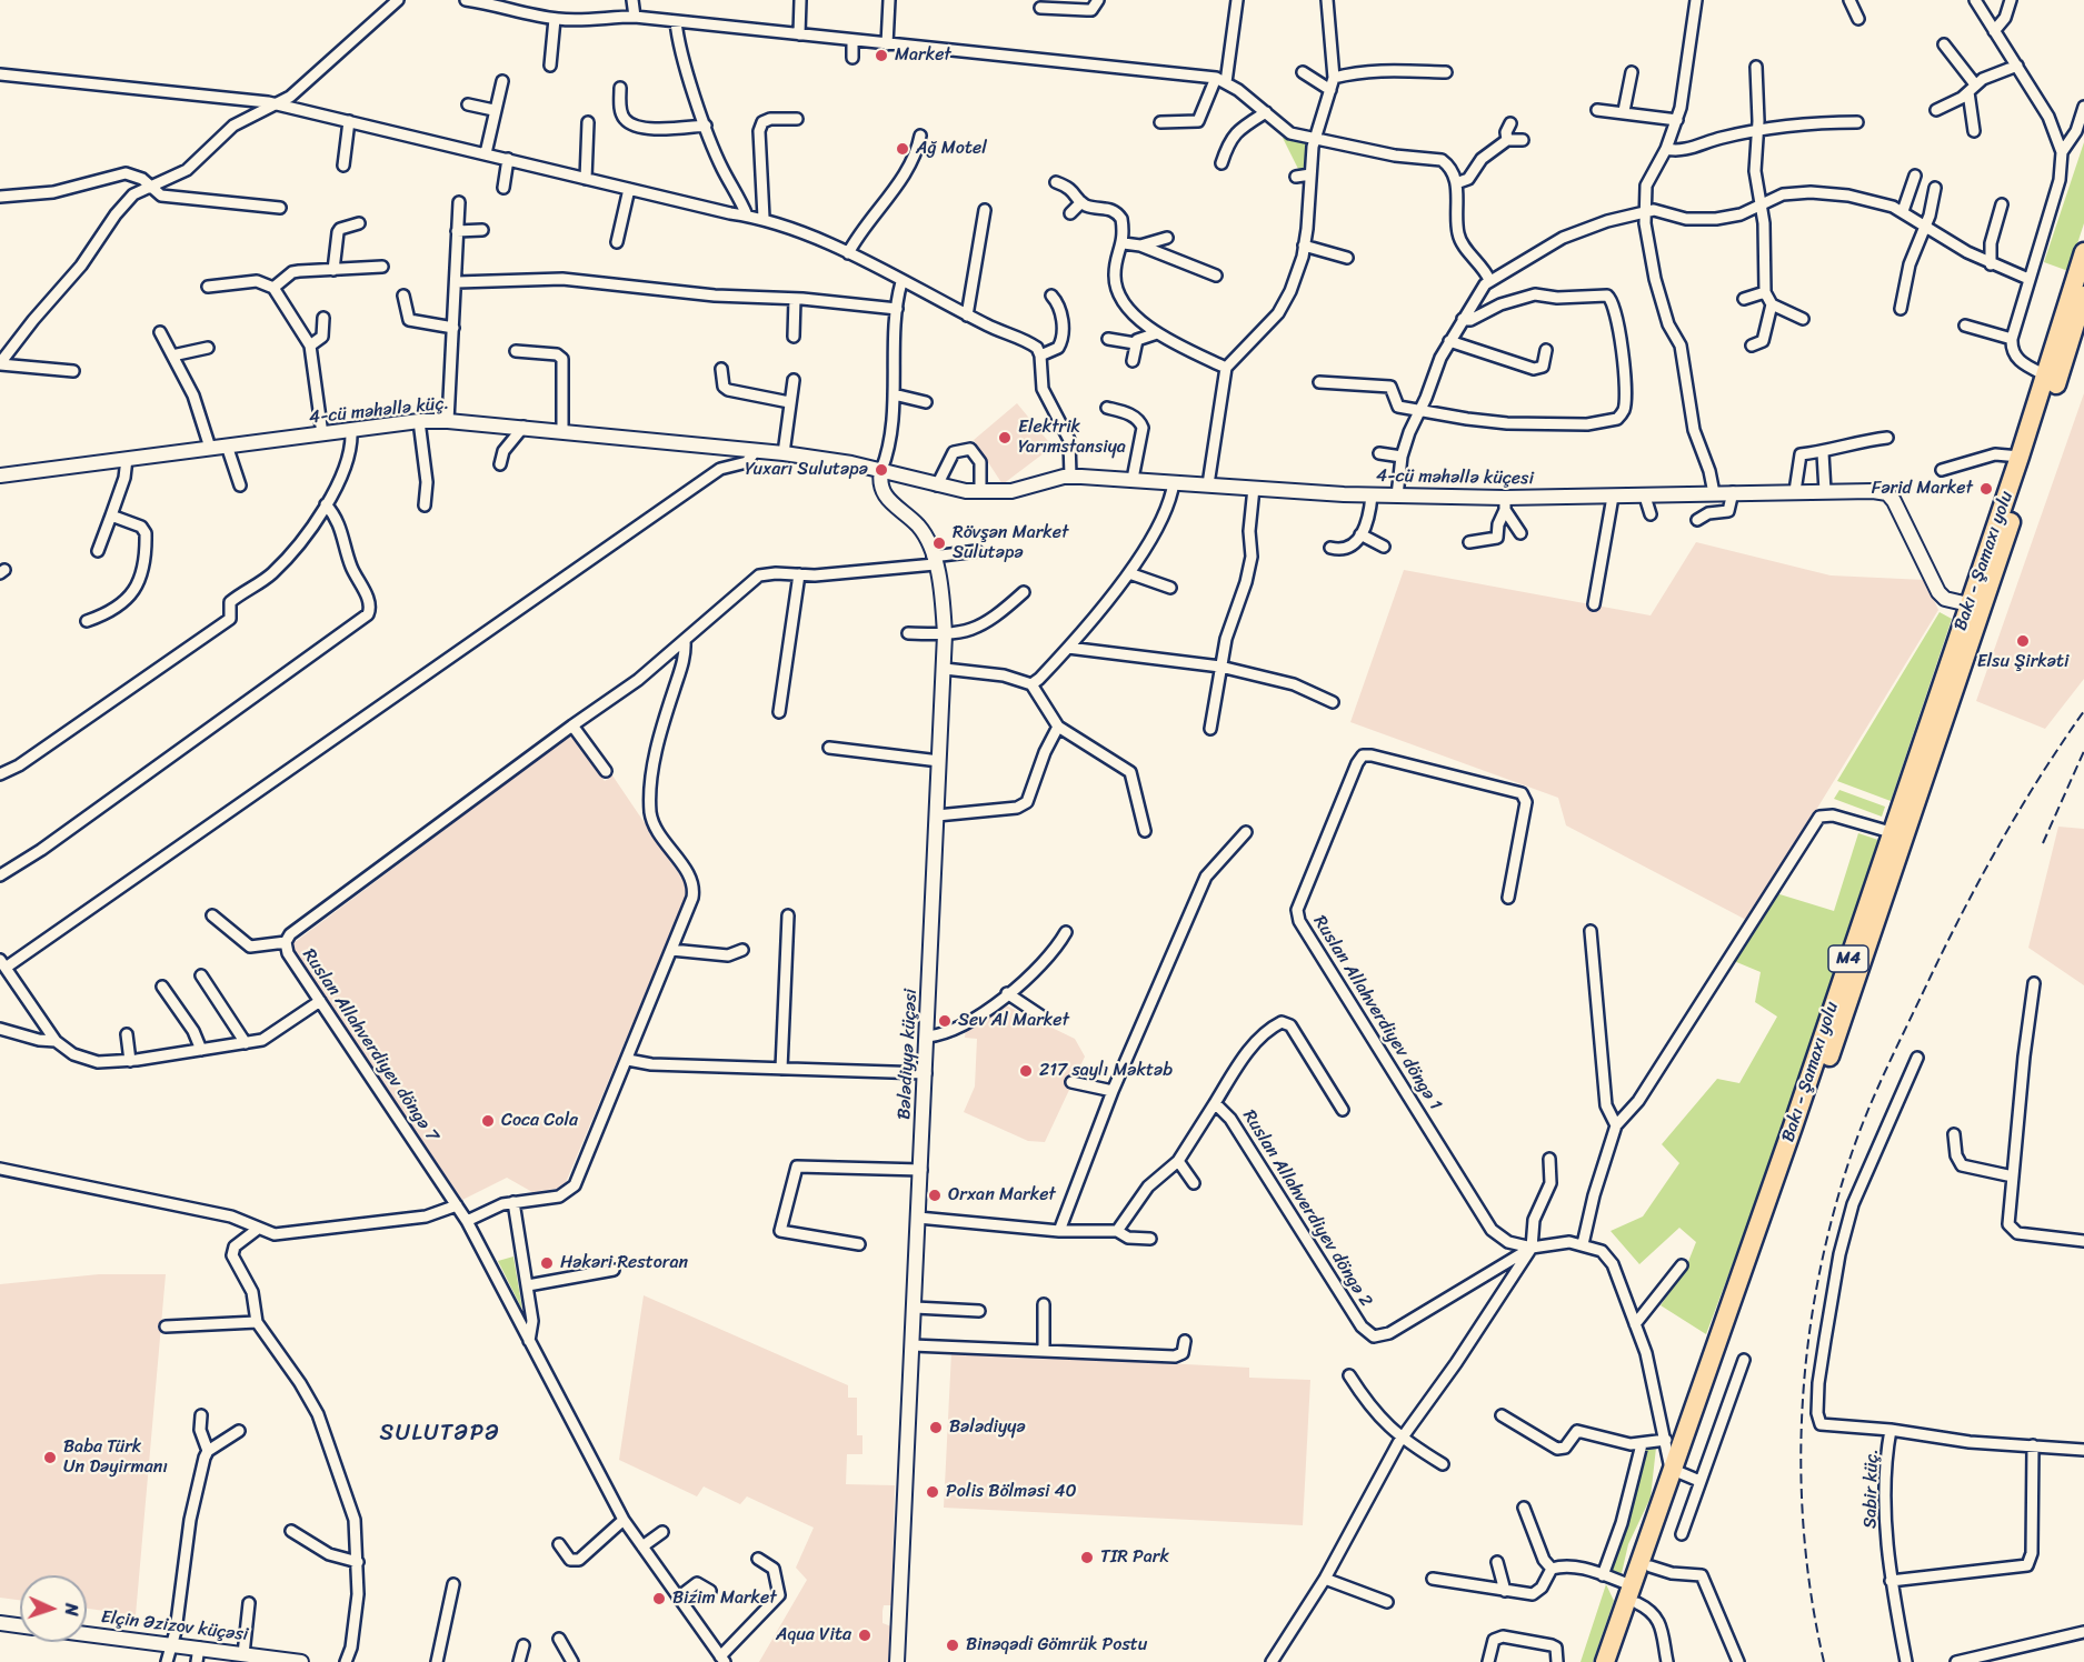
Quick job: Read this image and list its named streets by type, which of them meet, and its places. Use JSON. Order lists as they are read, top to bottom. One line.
{"streets":{"highway":["Bakı - Şamaxı yolu","M4"],"street":["4-cü məhəllə küç.","4-cü məhəllə küçesi","Ruslan Allahverdiyev döngə 1","Ruslan Allahverdiyev döngə 7","Bələdiyyə küçəsi","Ruslan Allahverdiyev döngə 2","Sabir küç.","Elçin Əzizov küçəsi"]},"crossings":[["4-cü məhəllə küç.","4-cü məhəllə küçesi"],["4-cü məhəllə küç.","Bələdiyyə küçəsi"],["4-cü məhəllə küçesi","Bakı - Şamaxı yolu"],["4-cü məhəllə küçesi","Bələdiyyə küçəsi"],["Ruslan Allahverdiyev döngə 1","Ruslan Allahverdiyev döngə 2"],["Ruslan Allahverdiyev döngə 7","Bələdiyyə küçəsi"]],"districts":["SULUTƏPƏ"],"places":["Market","Ağ Motel","Elektrik Yarımstansiya","Yuxarı Sulutəpə","Fərid Market","Rövşən Market Sulutəpə","Elsu Şirkəti","Sev Al Market","217 saylı Məktəb","Coca Cola","Orxan Market","Həkəri Restoran","Bələdiyyə","Baba Türk Un Dəyirmanı","Polis Bölməsi 40","TIR Park","Bizim Market","Aqua Vita","Binəqədi Gömrük Postu"],"north":"right"}
